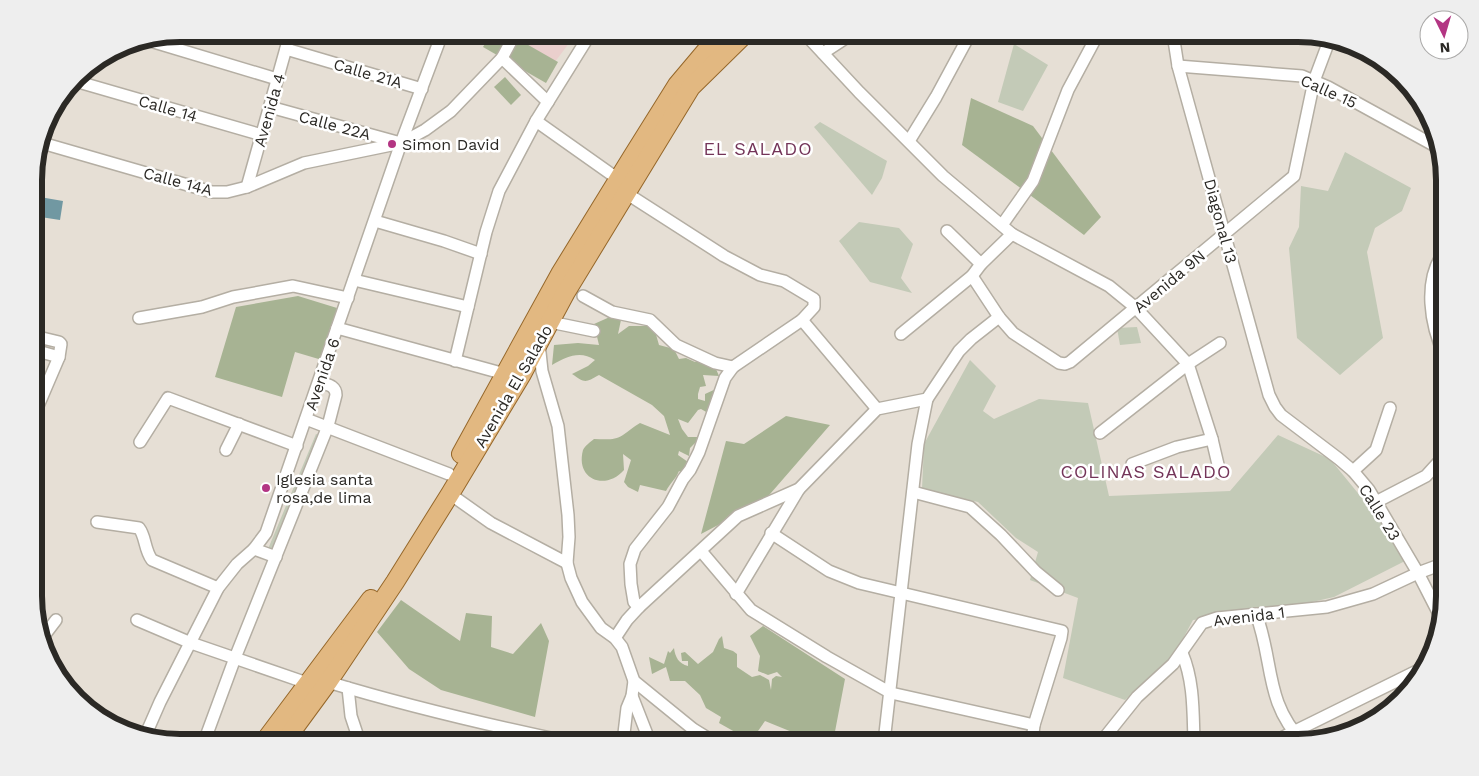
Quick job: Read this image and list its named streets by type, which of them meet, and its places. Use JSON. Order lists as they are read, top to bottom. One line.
{"streets":{"main road":["Avenida El Salado"],"street":["Calle 21A","Calle 15","Calle 14","Avenida 4","Calle 22A","Calle 14A","Diagonal 13","Avenida 9N","Avenida 6","Calle 23","Avenida 1"]},"crossings":[["Calle 21A","Avenida 4"],["Calle 21A","Avenida 6"],["Calle 15","Diagonal 13"],["Calle 15","Avenida 9N"],["Calle 14","Avenida 4"],["Avenida 4","Calle 22A"],["Avenida 4","Calle 14A"],["Calle 22A","Calle 14A"],["Calle 22A","Avenida 6"],["Calle 14A","Avenida 6"],["Diagonal 13","Avenida 9N"],["Diagonal 13","Calle 23"],["Calle 23","Avenida 1"]],"districts":["EL SALADO","COLINAS SALADO"],"places":["Simon David","Iglesia santa rosa,de lima"],"north":"bottom"}
